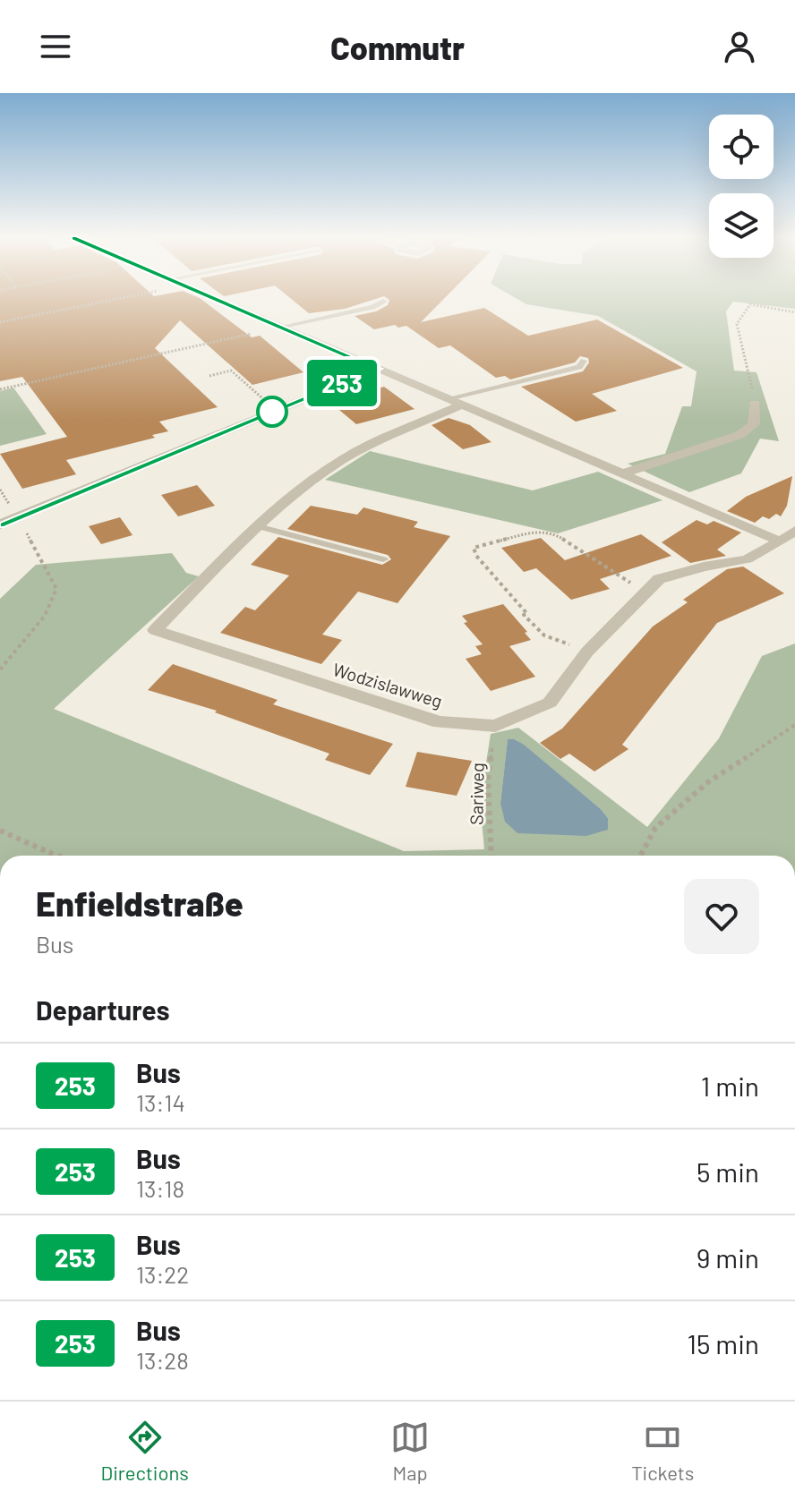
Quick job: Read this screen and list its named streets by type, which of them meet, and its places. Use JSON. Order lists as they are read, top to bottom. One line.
{"streets":{"street":["Wodzislawweg"],"path":["Sariweg"]},"crossings":[["Wodzislawweg","Sariweg"]],"lines":["bus line 253"],"page":{"header":"Commutr","on_map":"253","heading":[["Enfieldstraße","Bus"],"Departures"],"list":[{"mark":"253","name":"Bus","note":"13:14","value":"1 min"},{"mark":"253","name":"Bus","note":"13:18","value":"5 min"},{"mark":"253","name":"Bus","note":"13:22","value":"9 min"},{"mark":"253","name":"Bus","note":"13:28","value":"15 min"}],"tabs":["Directions","Map","Tickets"]}}
